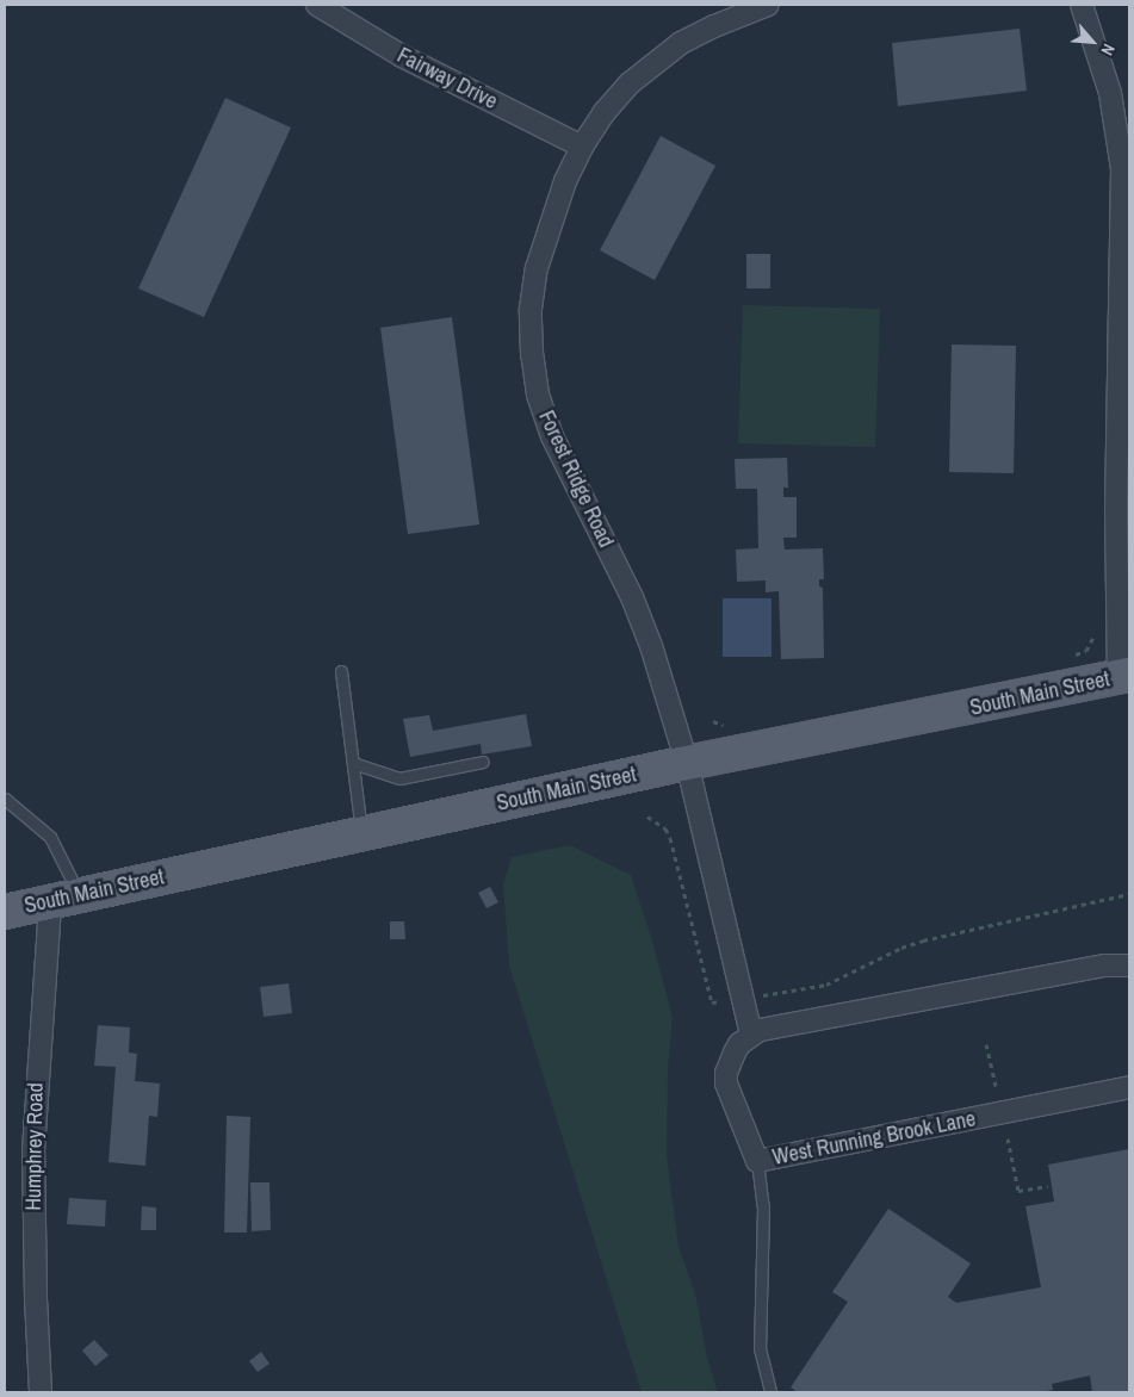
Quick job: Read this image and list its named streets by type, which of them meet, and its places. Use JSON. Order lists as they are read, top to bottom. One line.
{"streets":{"main road":["South Main Street"],"street":["Fairway Drive","Forest Ridge Road","West Running Brook Lane","Humphrey Road"]},"crossings":[["Fairway Drive","Forest Ridge Road"],["Forest Ridge Road","South Main Street"],["South Main Street","Humphrey Road"]],"north":"bottom right"}
